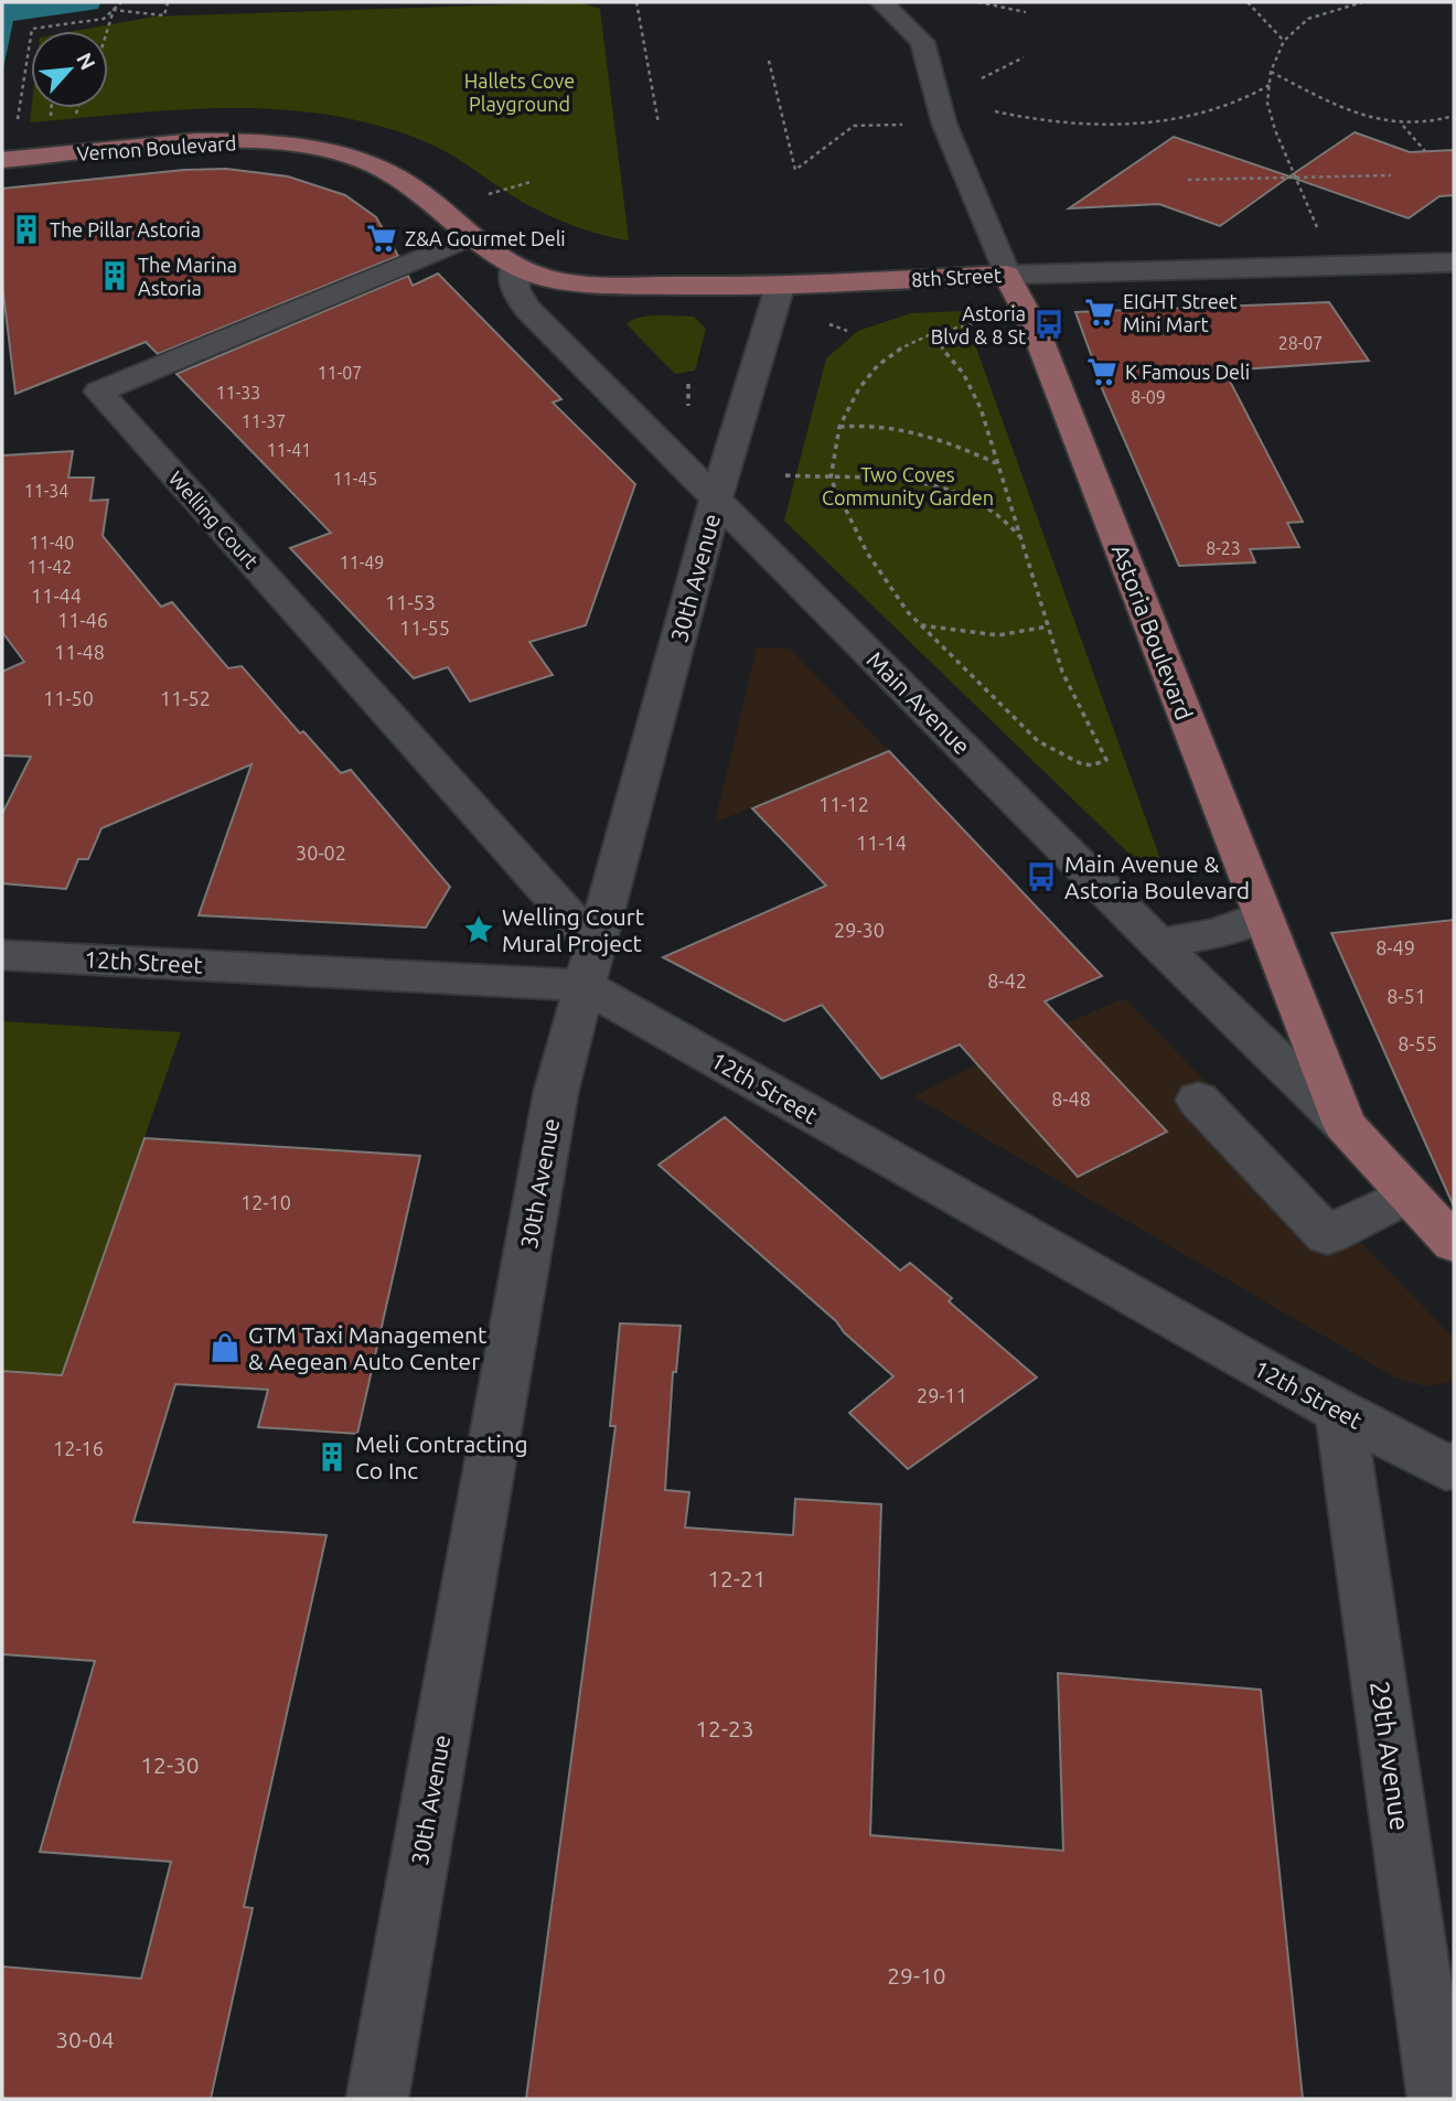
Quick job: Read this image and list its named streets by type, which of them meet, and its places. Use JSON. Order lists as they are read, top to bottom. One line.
{"streets":{"main road":["Vernon Boulevard","8th Street","Astoria Boulevard"],"street":["Welling Court","30th Avenue","Main Avenue","12th Street","29th Avenue"]},"crossings":[["Vernon Boulevard","8th Street"],["Vernon Boulevard","Welling Court"],["8th Street","Welling Court"],["8th Street","30th Avenue"],["8th Street","Astoria Boulevard"],["8th Street","Main Avenue"],["Welling Court","30th Avenue"],["Welling Court","12th Street"],["30th Avenue","Main Avenue"],["30th Avenue","12th Street"],["Astoria Boulevard","Main Avenue"],["12th Street","29th Avenue"]],"parks":["Hallets Cove Playground","Two Coves Community Garden"],"places":{"building":["The Pillar Astoria","The Marina Astoria","Meli Contracting Co Inc"],"supermarket":["Z&A Gourmet Deli","EIGHT Street Mini Mart","K Famous Deli"],"bus stop":["Astoria Blvd & 8 St","Main Avenue & Astoria Boulevard"],"place":["Welling Court Mural Project"],"shop":["GTM Taxi Management & Aegean Auto Center"]},"house_numbers":["28-07","11-07","11-33","8-09","11-37","11-41","11-45","11-34","11-40","8-23","11-49","11-42","11-44","11-53","11-46","11-55","11-48","11-50","11-52","11-12","11-14","30-02","29-30","8-49","8-42","8-51","8-55","8-48","12-10","29-11","12-16","12-21","12-23","12-30","29-10","30-04"],"north":"top right"}
